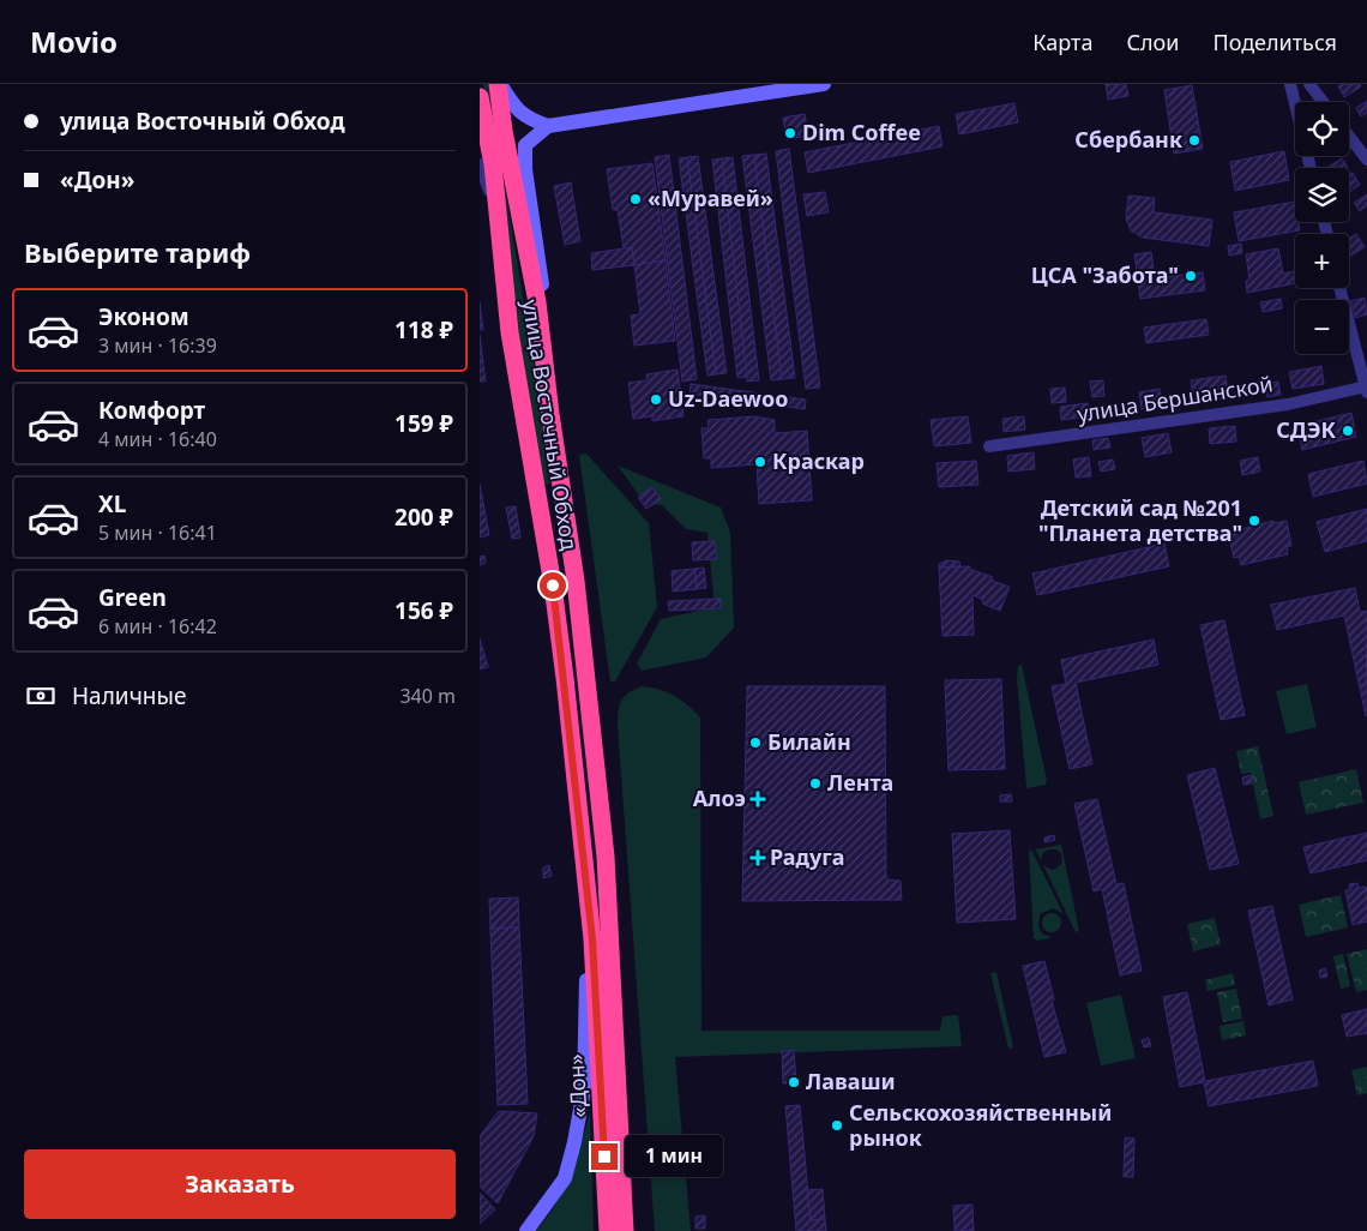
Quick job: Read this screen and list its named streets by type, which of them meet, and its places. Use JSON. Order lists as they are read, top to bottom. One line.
{"streets":{"highway":["улица Восточный Обход","«Дон»"],"street":["улица Бершанской"]},"crossings":[["улица Восточный Обход","«Дон»"]],"places":{"other":["Dim Coffee","Сбербанк","«Муравей»","ЦСА \"Забота\"","Uz-Daewoo","СДЭК","Краскар","Детский сад №201 \"Планета детства\"","Билайн","Лента","Лаваши","Сельскохозяйственный рынок"],"health":["Алоэ","Радуга"]},"page":{"header":"Movio","nav":["Карта","Слои","Поделиться"],"banner":["улица Восточный Обход","«Дон»"],"map_buttons":["+","−"],"heading":"Выберите тариф","list":[{"name":"Эконом","note":"3 мин · 16:39","value":"118 ₽"},{"name":"Комфорт","note":"4 мин · 16:40","value":"159 ₽"},{"name":"XL","note":"5 мин · 16:41","value":"200 ₽"},{"name":"Green","note":"6 мин · 16:42","value":"156 ₽"}],"pay":["Наличные","340 m"],"bubble":"1 мин","buttons":"Заказать"}}
